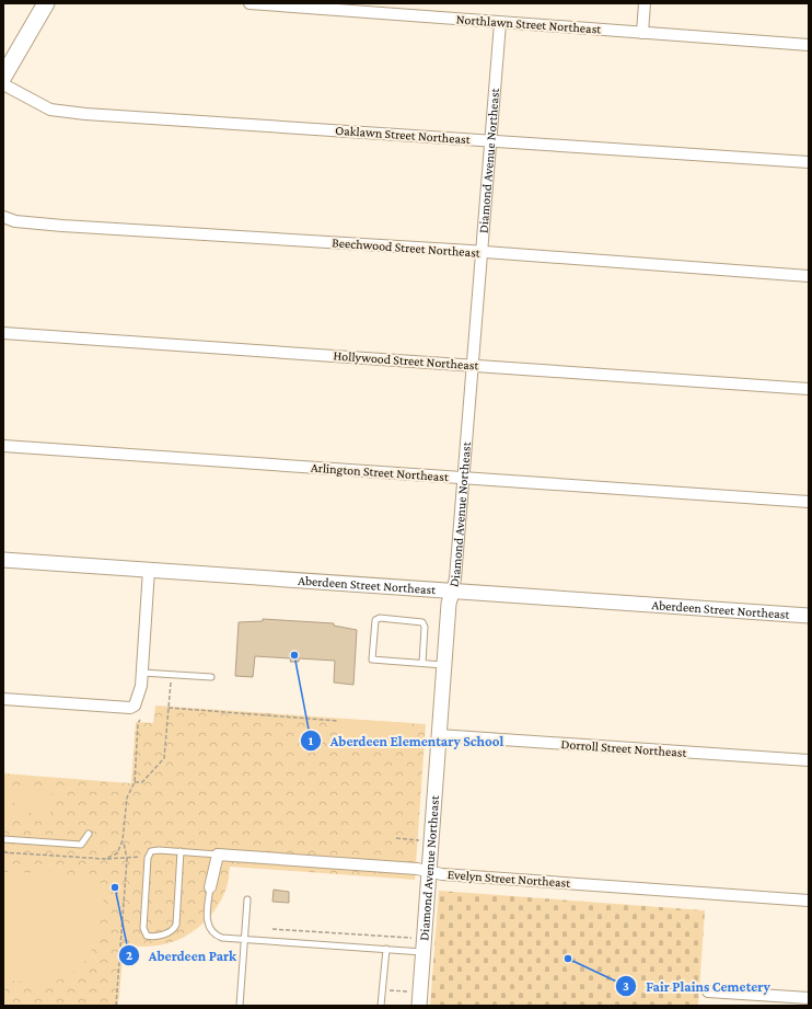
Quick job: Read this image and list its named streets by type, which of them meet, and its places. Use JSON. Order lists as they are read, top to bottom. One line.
{"streets":{"street":["Northlawn Street Northeast","Oaklawn Street Northeast","Diamond Avenue Northeast","Beechwood Street Northeast","Hollywood Street Northeast","Arlington Street Northeast","Aberdeen Street Northeast","Dorroll Street Northeast","Evelyn Street Northeast"]},"crossings":[["Northlawn Street Northeast","Diamond Avenue Northeast"],["Oaklawn Street Northeast","Diamond Avenue Northeast"],["Diamond Avenue Northeast","Beechwood Street Northeast"],["Diamond Avenue Northeast","Hollywood Street Northeast"],["Diamond Avenue Northeast","Arlington Street Northeast"],["Diamond Avenue Northeast","Aberdeen Street Northeast"],["Diamond Avenue Northeast","Dorroll Street Northeast"],["Diamond Avenue Northeast","Evelyn Street Northeast"]],"places":["Aberdeen Elementary School","Aberdeen Park","Fair Plains Cemetery"]}
